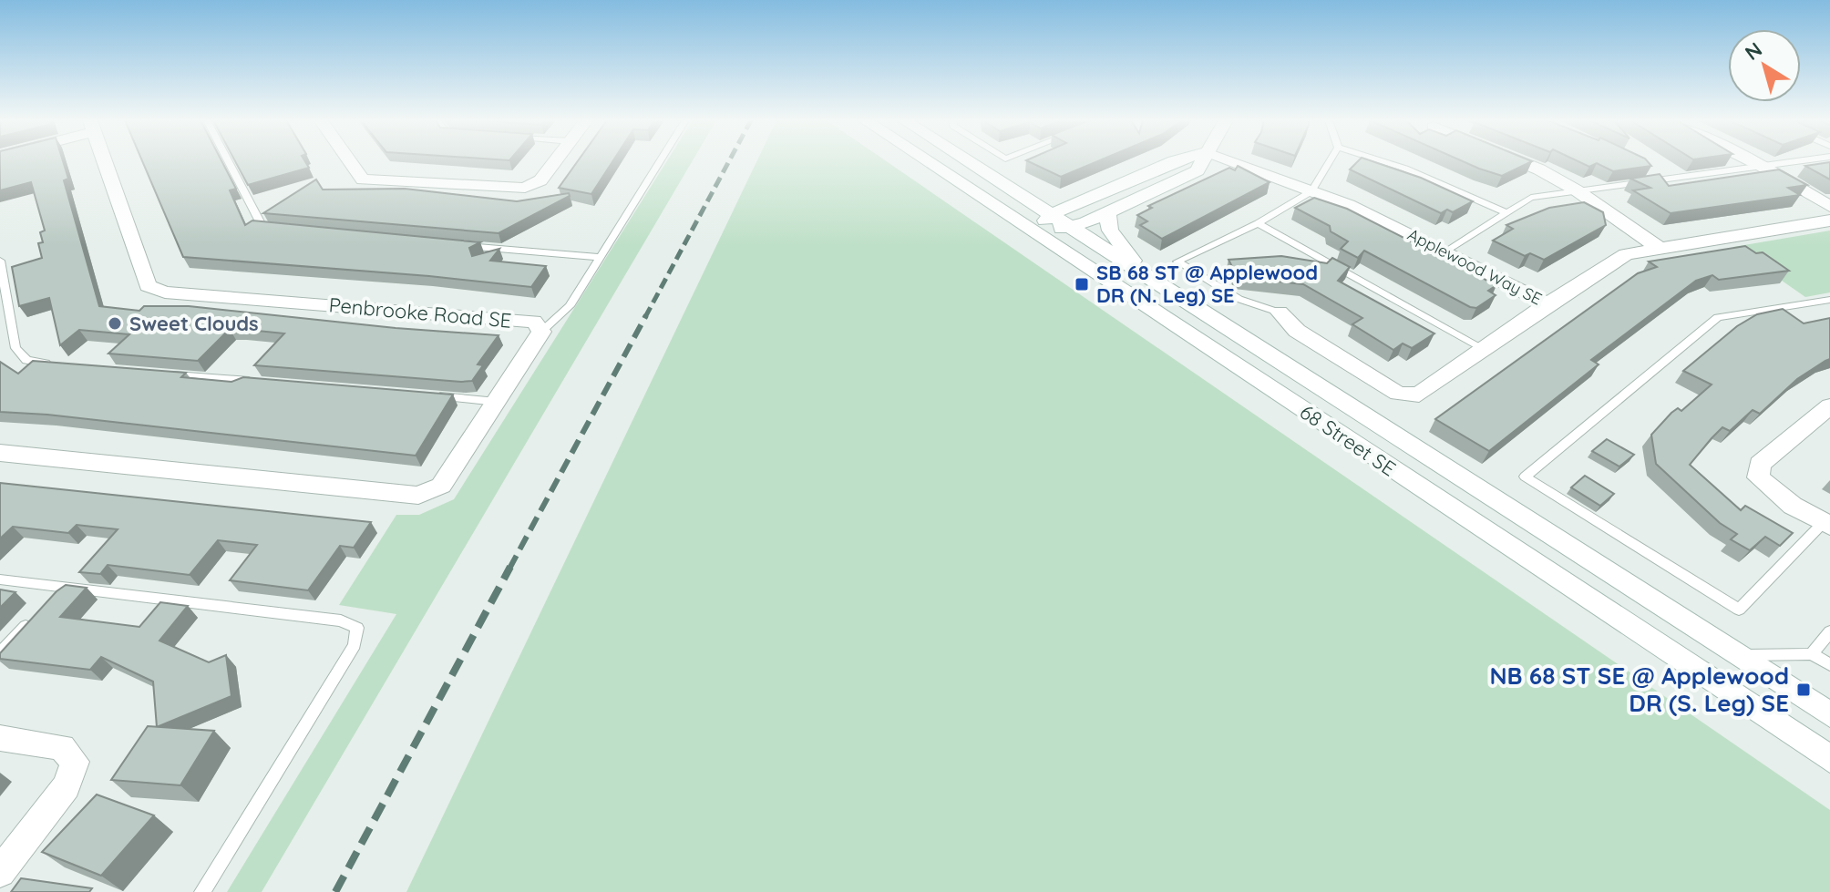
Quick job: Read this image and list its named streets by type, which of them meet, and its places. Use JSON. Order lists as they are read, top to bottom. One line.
{"streets":{"street":["Applewood Way SE","Penbrooke Road SE","68 Street SE"]},"places":{"transit":["SB 68 ST @ Applewood DR (N. Leg) SE","NB 68 ST SE @ Applewood DR (S. Leg) SE"],"other":["Sweet Clouds"]},"north":"top left"}
